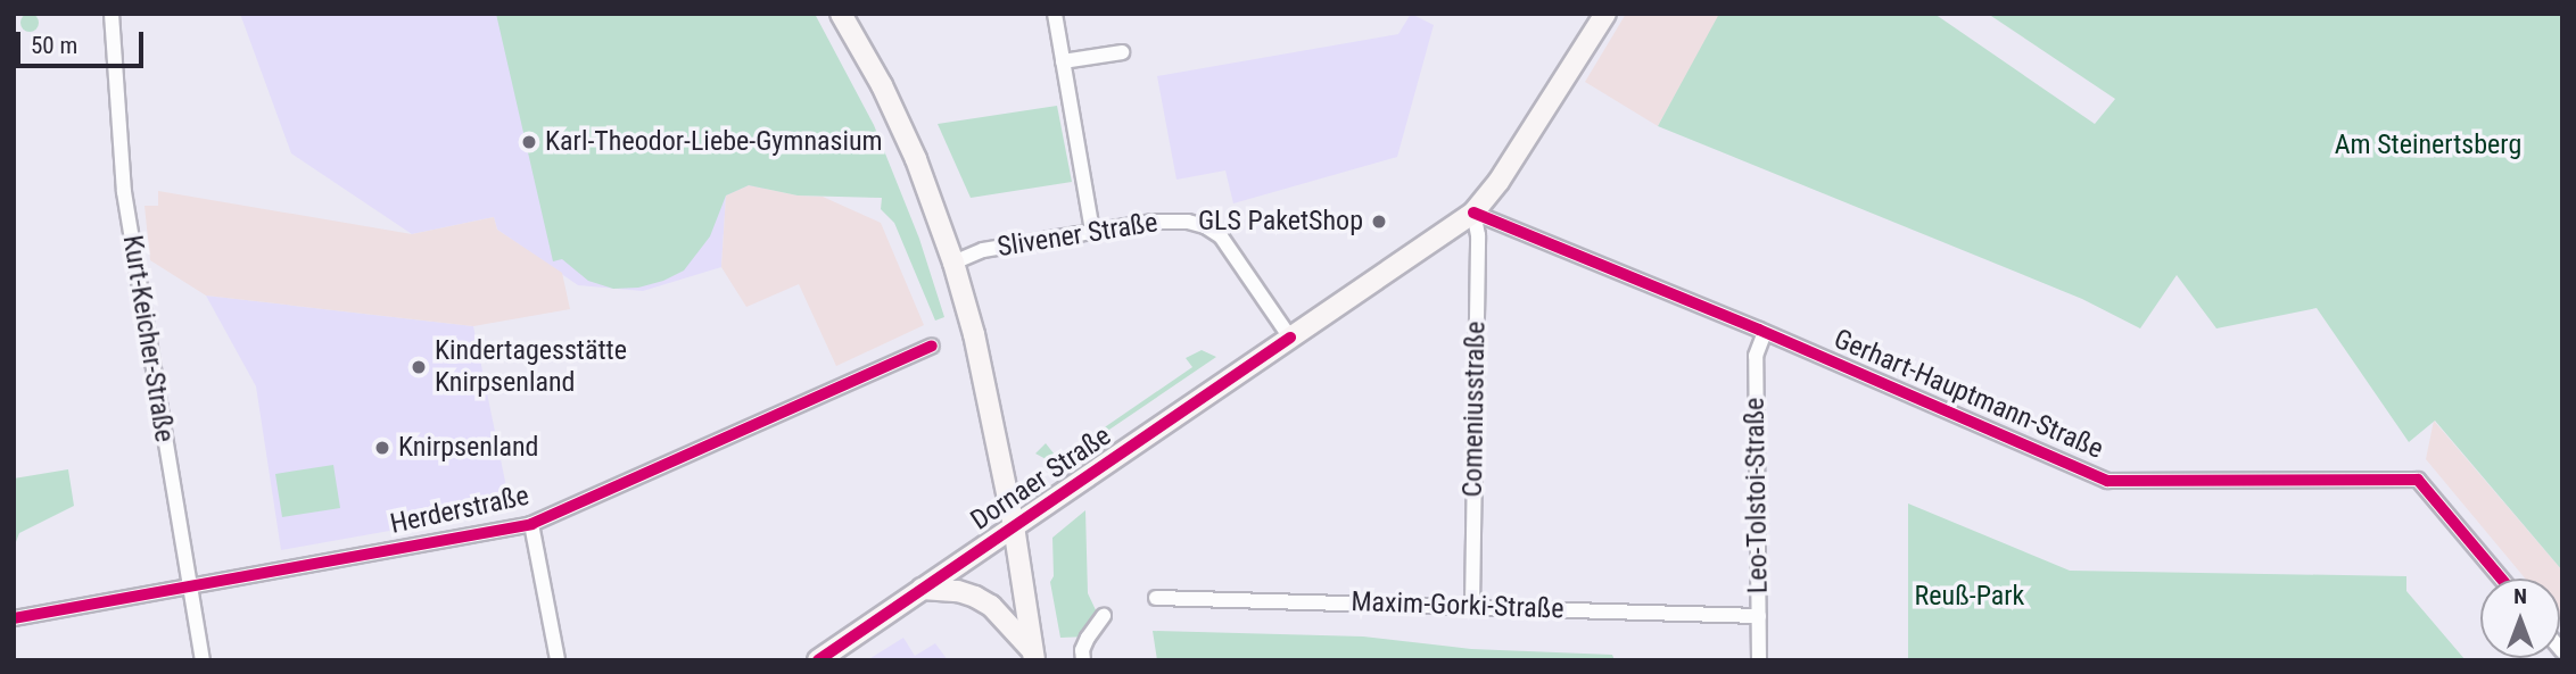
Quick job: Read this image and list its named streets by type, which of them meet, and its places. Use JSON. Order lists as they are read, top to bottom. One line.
{"streets":{"main road":["Dornaer Straße"],"street":["Slivener Straße","Kurt-Keicher-Straße","Gerhart-Hauptmann-Straße","Comeniusstraße","Leo-Tolstoi-Straße","Herderstraße","Maxim-Gorki-Straße"]},"crossings":[["Slivener Straße","Dornaer Straße"],["Kurt-Keicher-Straße","Herderstraße"],["Gerhart-Hauptmann-Straße","Comeniusstraße"],["Gerhart-Hauptmann-Straße","Dornaer Straße"],["Gerhart-Hauptmann-Straße","Leo-Tolstoi-Straße"],["Comeniusstraße","Dornaer Straße"],["Comeniusstraße","Maxim-Gorki-Straße"],["Leo-Tolstoi-Straße","Maxim-Gorki-Straße"]],"parks":["Am Steinertsberg","Reuß-Park"],"places":["Karl-Theodor-Liebe-Gymnasium","GLS PaketShop","Kindertagesstätte Knirpsenland","Knirpsenland"],"scale_bar":"50 m","north":"top"}
